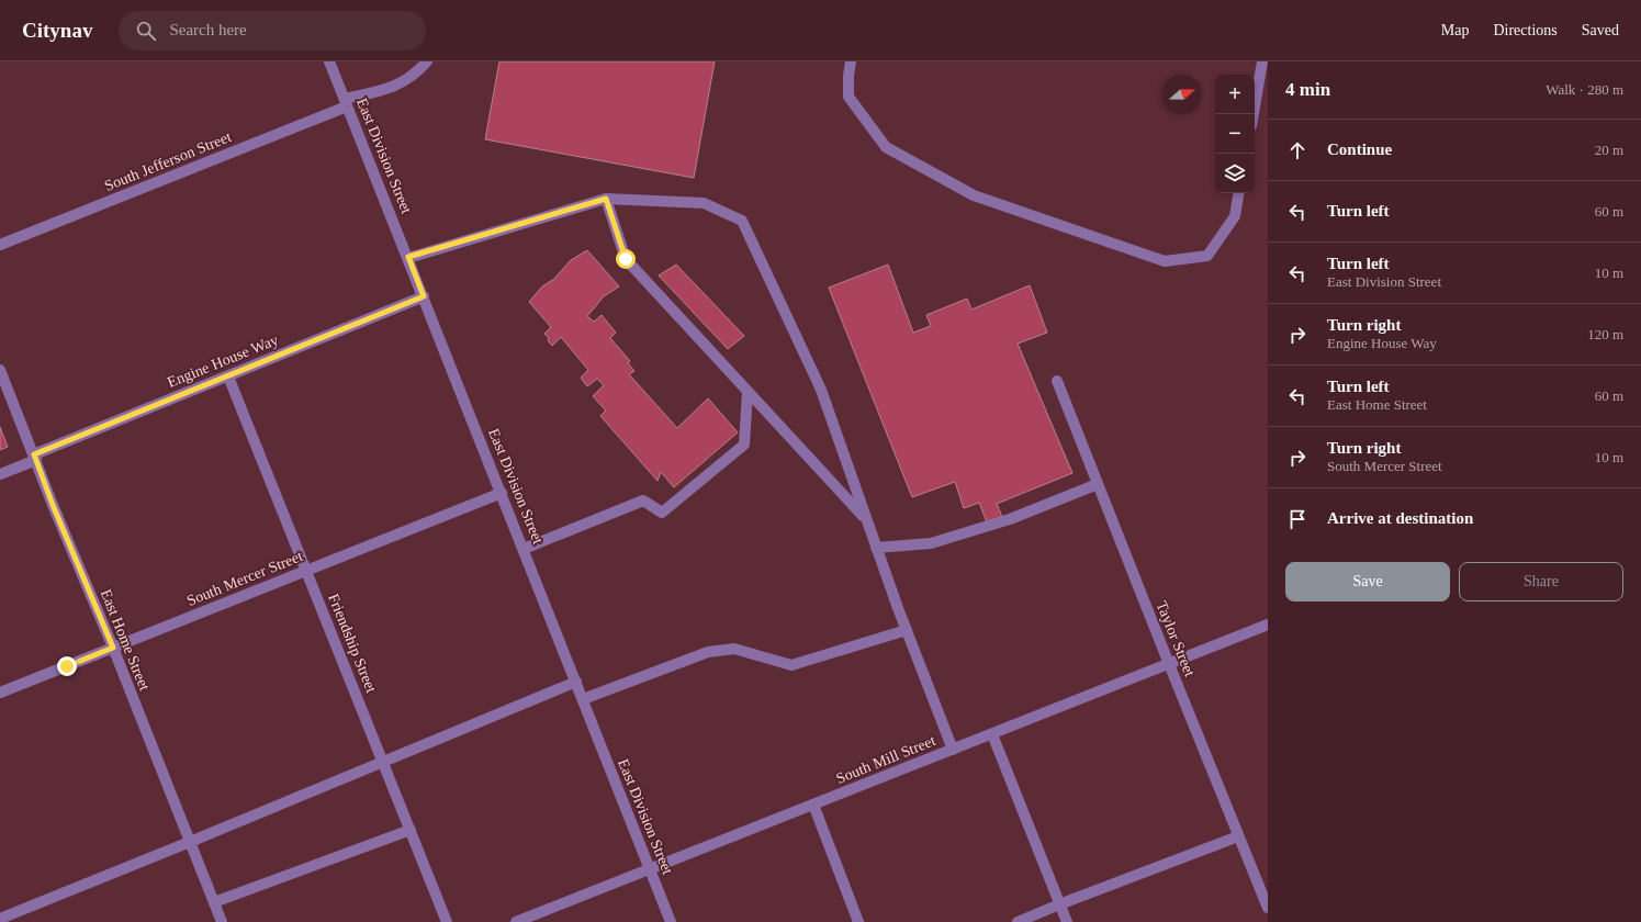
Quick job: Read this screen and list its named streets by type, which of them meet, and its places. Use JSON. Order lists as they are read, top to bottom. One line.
{"streets":{"street":["East Division Street","South Jefferson Street","Engine House Way","South Mercer Street","Taylor Street","East Home Street","Friendship Street","South Mill Street"]},"crossings":[["East Division Street","South Jefferson Street"],["East Division Street","Engine House Way"],["East Division Street","South Mercer Street"],["East Division Street","South Mill Street"],["Engine House Way","East Home Street"],["Engine House Way","Friendship Street"],["South Mercer Street","East Home Street"],["South Mercer Street","Friendship Street"],["Taylor Street","South Mill Street"]],"north":"right","page":{"header":"Citynav","search":"Search here","nav":["Map","Directions","Saved"],"heading":["4 min","Walk · 280 m"],"map_buttons":["+","−"],"list":[["Continue","20 m"],["Turn left","60 m"],["Turn left","East Division Street","10 m"],["Turn right","Engine House Way","120 m"],["Turn left","East Home Street","60 m"],["Turn right","South Mercer Street","10 m"],"Arrive at destination"],"buttons":["Save","Share"]}}
